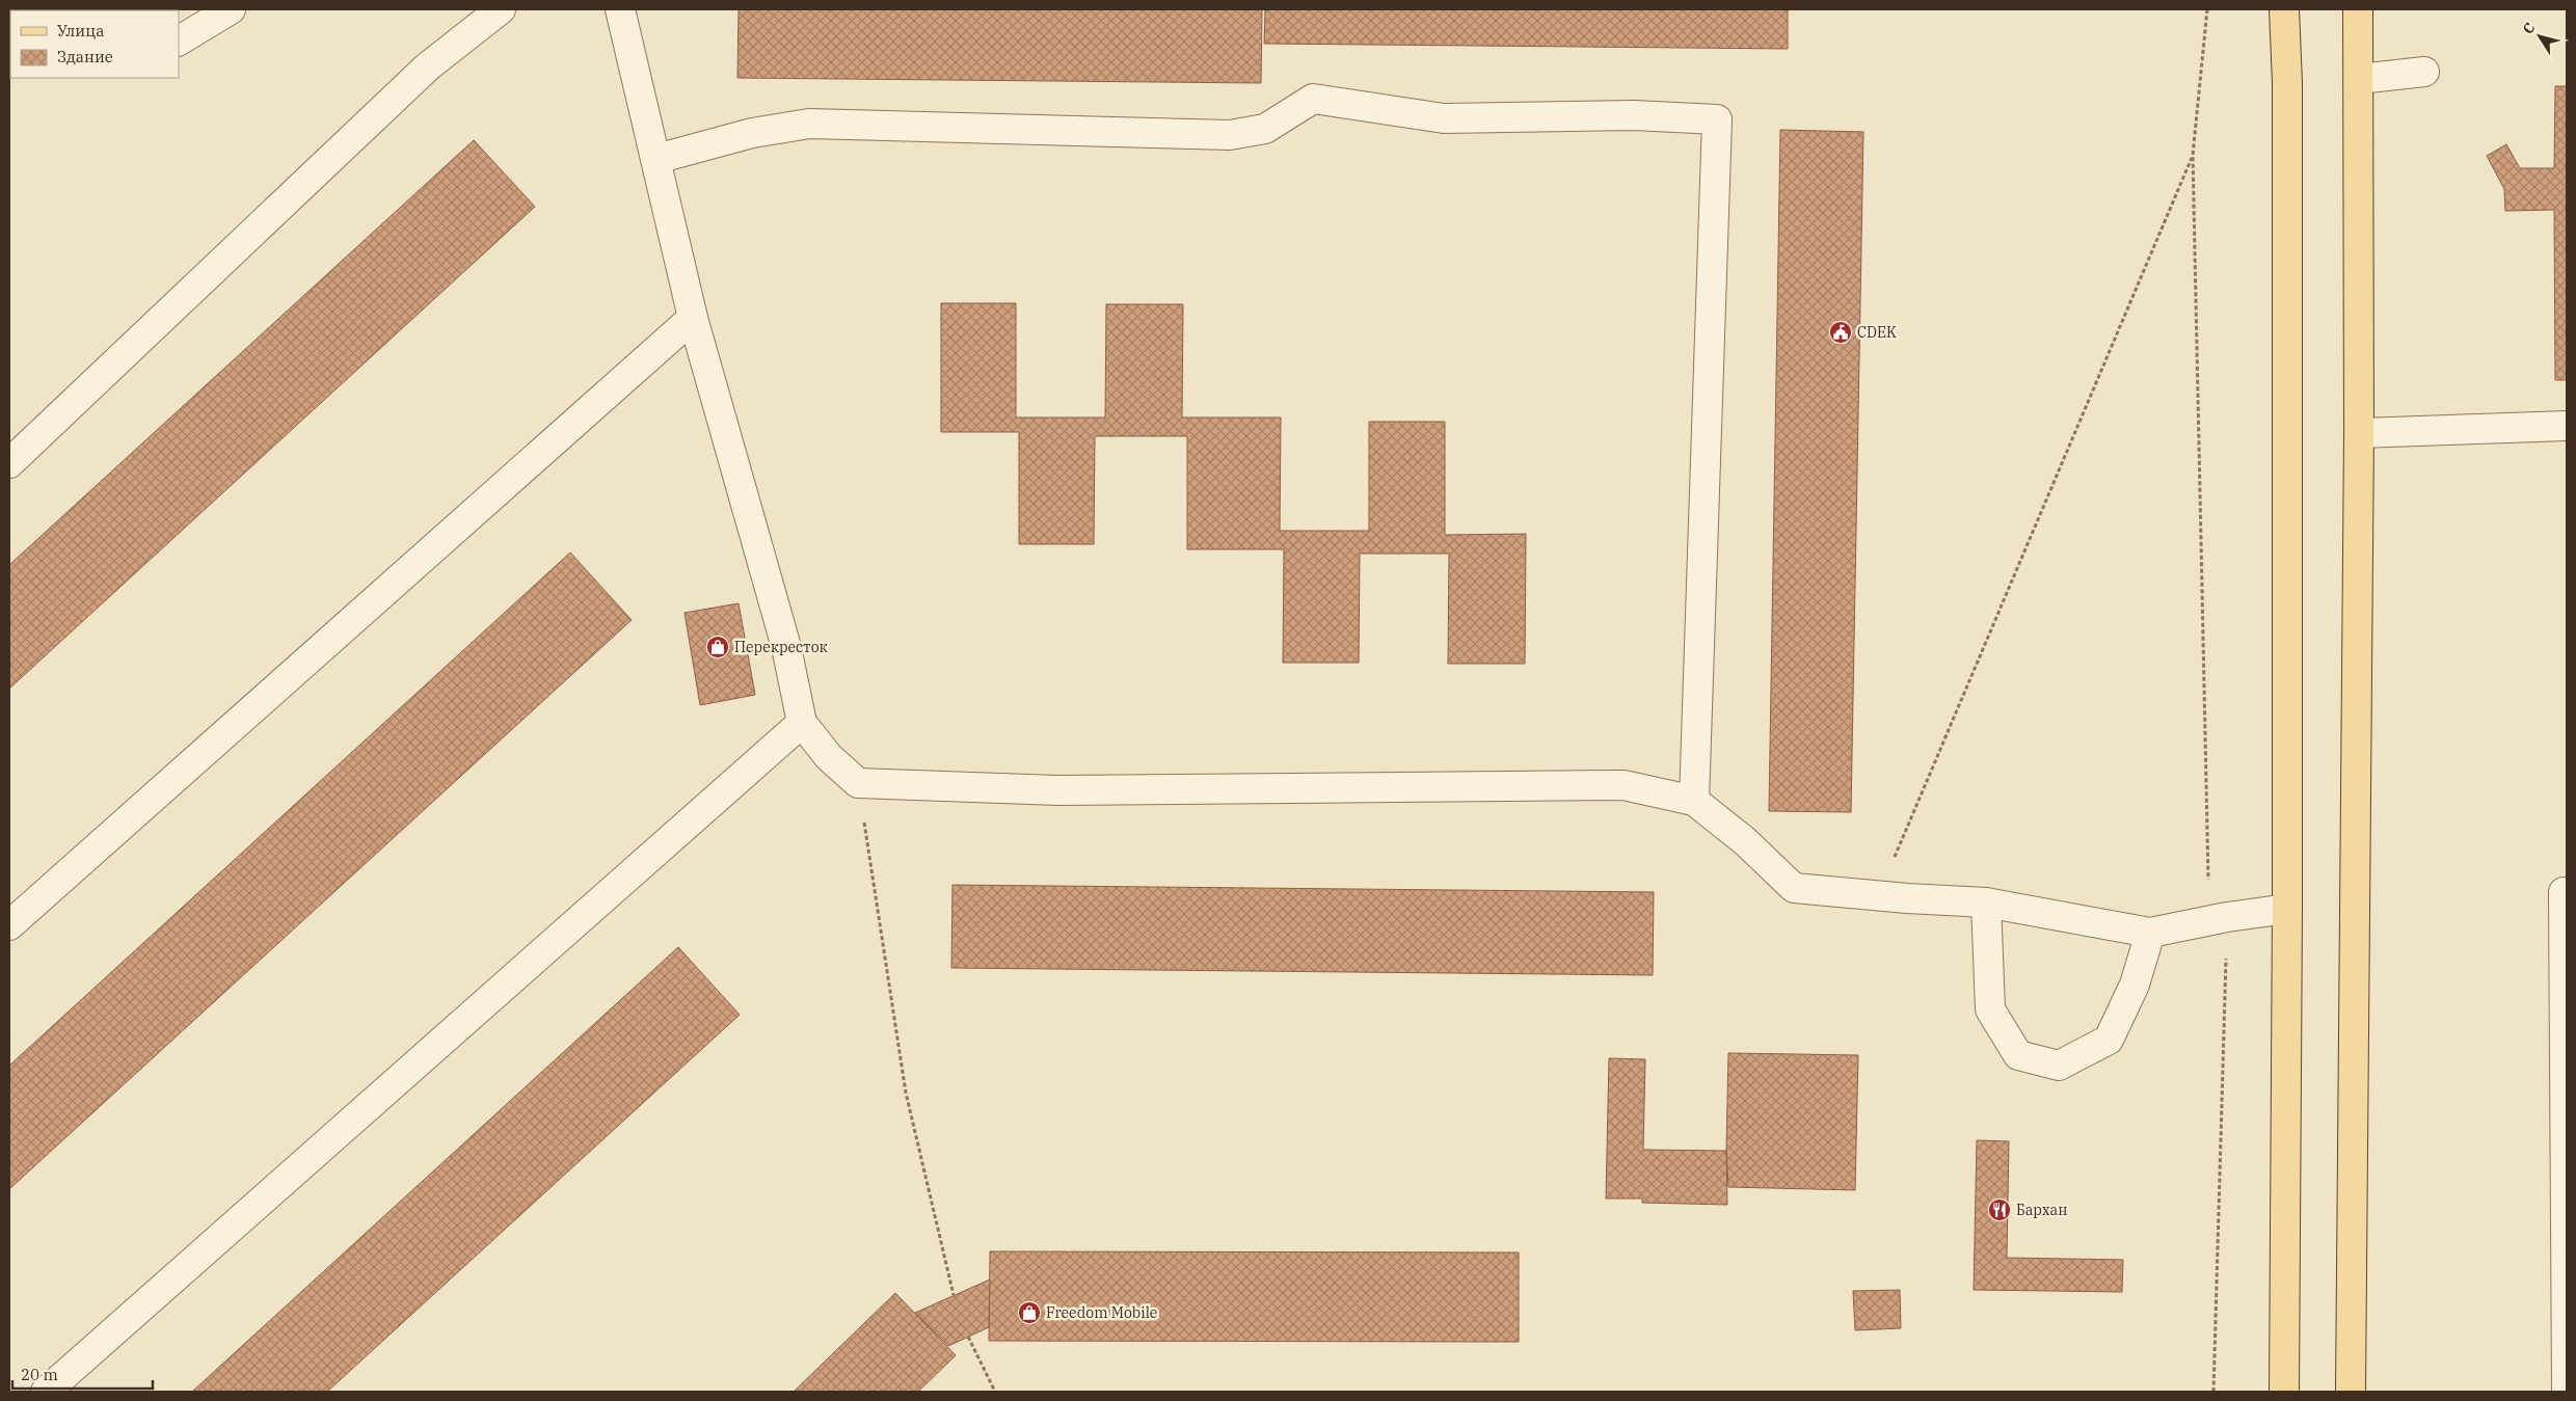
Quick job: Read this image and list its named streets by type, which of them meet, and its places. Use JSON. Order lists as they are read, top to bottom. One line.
{"places":{"public building":["CDEK"],"shop":["Перекресток","Freedom Mobile"],"restaurant":["Бархан"]},"legend":["Улица","Здание"],"scale_bar":"20 m","north":"top left"}
